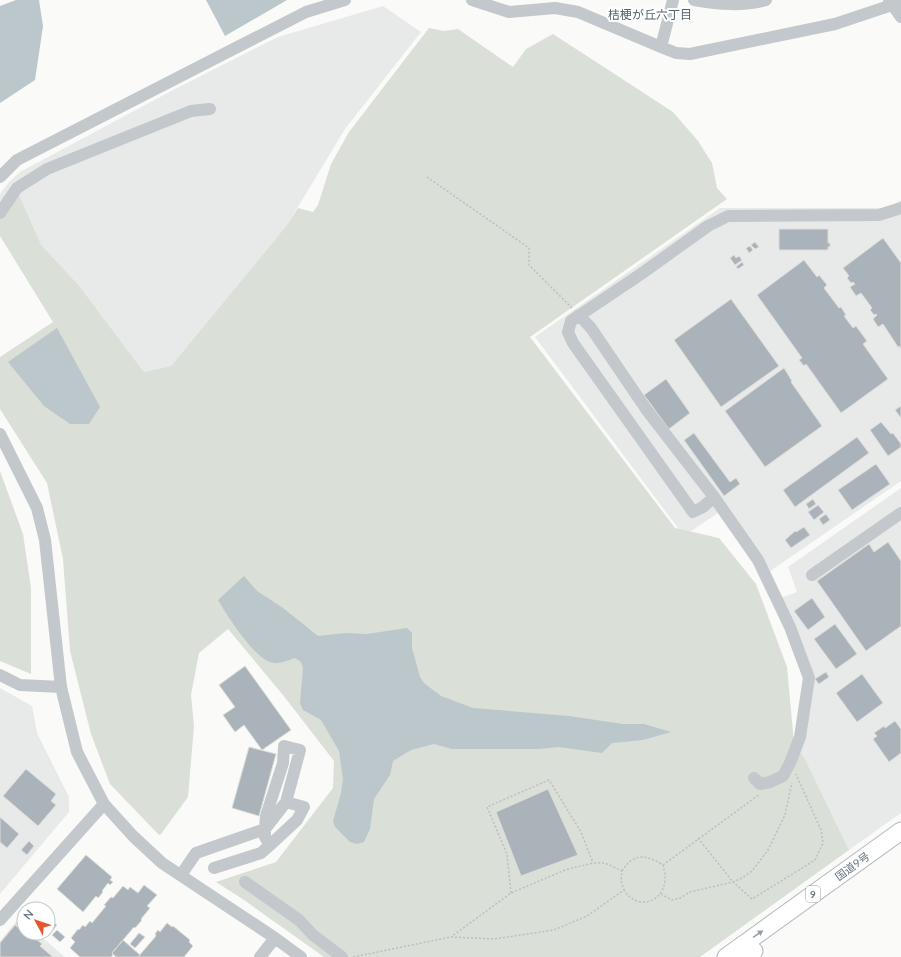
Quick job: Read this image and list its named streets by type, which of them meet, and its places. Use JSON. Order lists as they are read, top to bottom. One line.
{"streets":{"highway":["国道9号","9"]},"districts":["桔梗が丘六丁目"],"north":"top left"}
